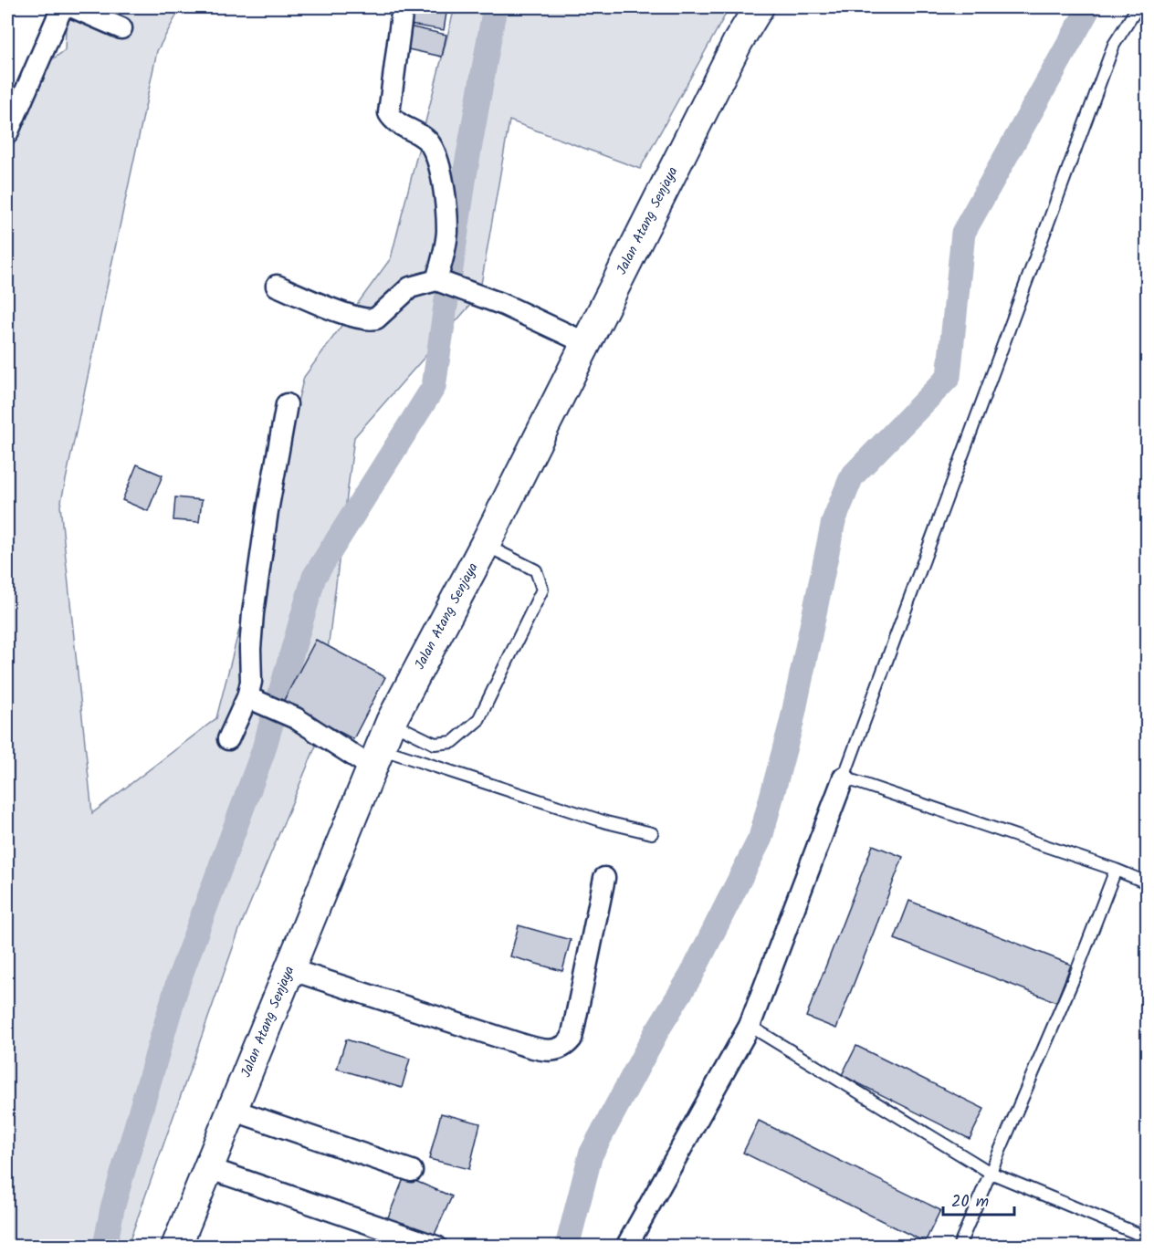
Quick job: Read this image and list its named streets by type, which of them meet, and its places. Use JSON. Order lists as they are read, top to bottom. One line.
{"streets":{"main road":["Jalan Atang Senjaya"]},"scale_bar":"20 m"}
